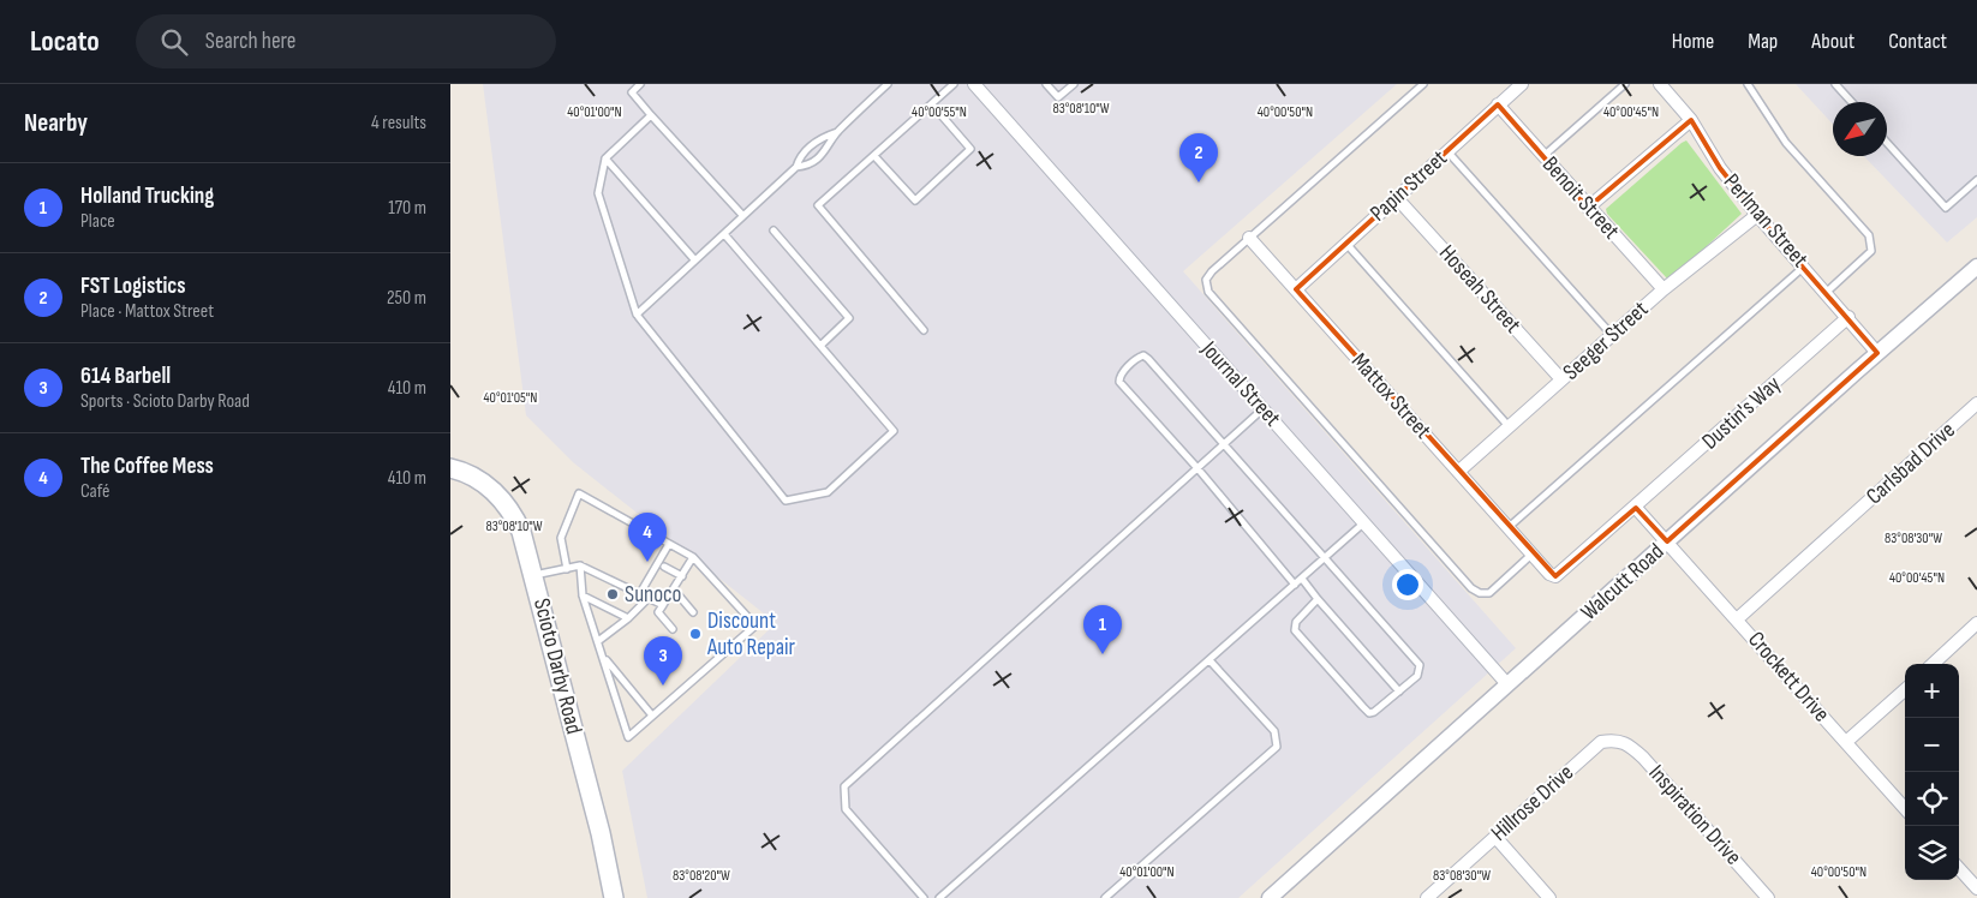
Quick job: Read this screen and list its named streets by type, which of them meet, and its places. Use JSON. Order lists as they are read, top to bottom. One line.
{"streets":{"main road":["Scioto Darby Road"],"street":["Papin Street","Benoit Street","Perlman Street","Hoseah Street","Seeger Street","Journal Street","Mattox Street","Dustin's Way","Carlsbad Drive","Walcutt Road","Crockett Drive","Hillrose Drive","Inspiration Drive"]},"crossings":[["Papin Street","Benoit Street"],["Papin Street","Hoseah Street"],["Papin Street","Mattox Street"],["Benoit Street","Seeger Street"],["Perlman Street","Seeger Street"],["Perlman Street","Dustin's Way"],["Perlman Street","Walcutt Road"],["Hoseah Street","Seeger Street"],["Seeger Street","Mattox Street"],["Journal Street","Walcutt Road"],["Mattox Street","Dustin's Way"],["Carlsbad Drive","Crockett Drive"],["Walcutt Road","Crockett Drive"],["Hillrose Drive","Inspiration Drive"]],"places":["Sunoco","Discount Auto Repair"],"north":"bottom left","page":{"header":"Locato","search":"Search here","nav":["Home","Map","About","Contact"],"heading":["Nearby","4 results"],"pins":["2","4","1","3"],"list":[{"mark":"1","name":"Holland Trucking","note":"Place","value":"170 m"},{"mark":"2","name":"FST Logistics","note":"Place · Mattox Street","value":"250 m"},{"mark":"3","name":"614 Barbell","note":"Sports · Scioto Darby Road","value":"410 m"},{"mark":"4","name":"The Coffee Mess","note":"Café","value":"410 m"}],"map_buttons":["+","−"]},"coordinates":["83°08'10\"W","40°01'00\"N","40°00'55\"N","40°00'50\"N","40°00'45\"N","40°01'05\"N","83°08'30\"W","83°08'20\"W"]}
